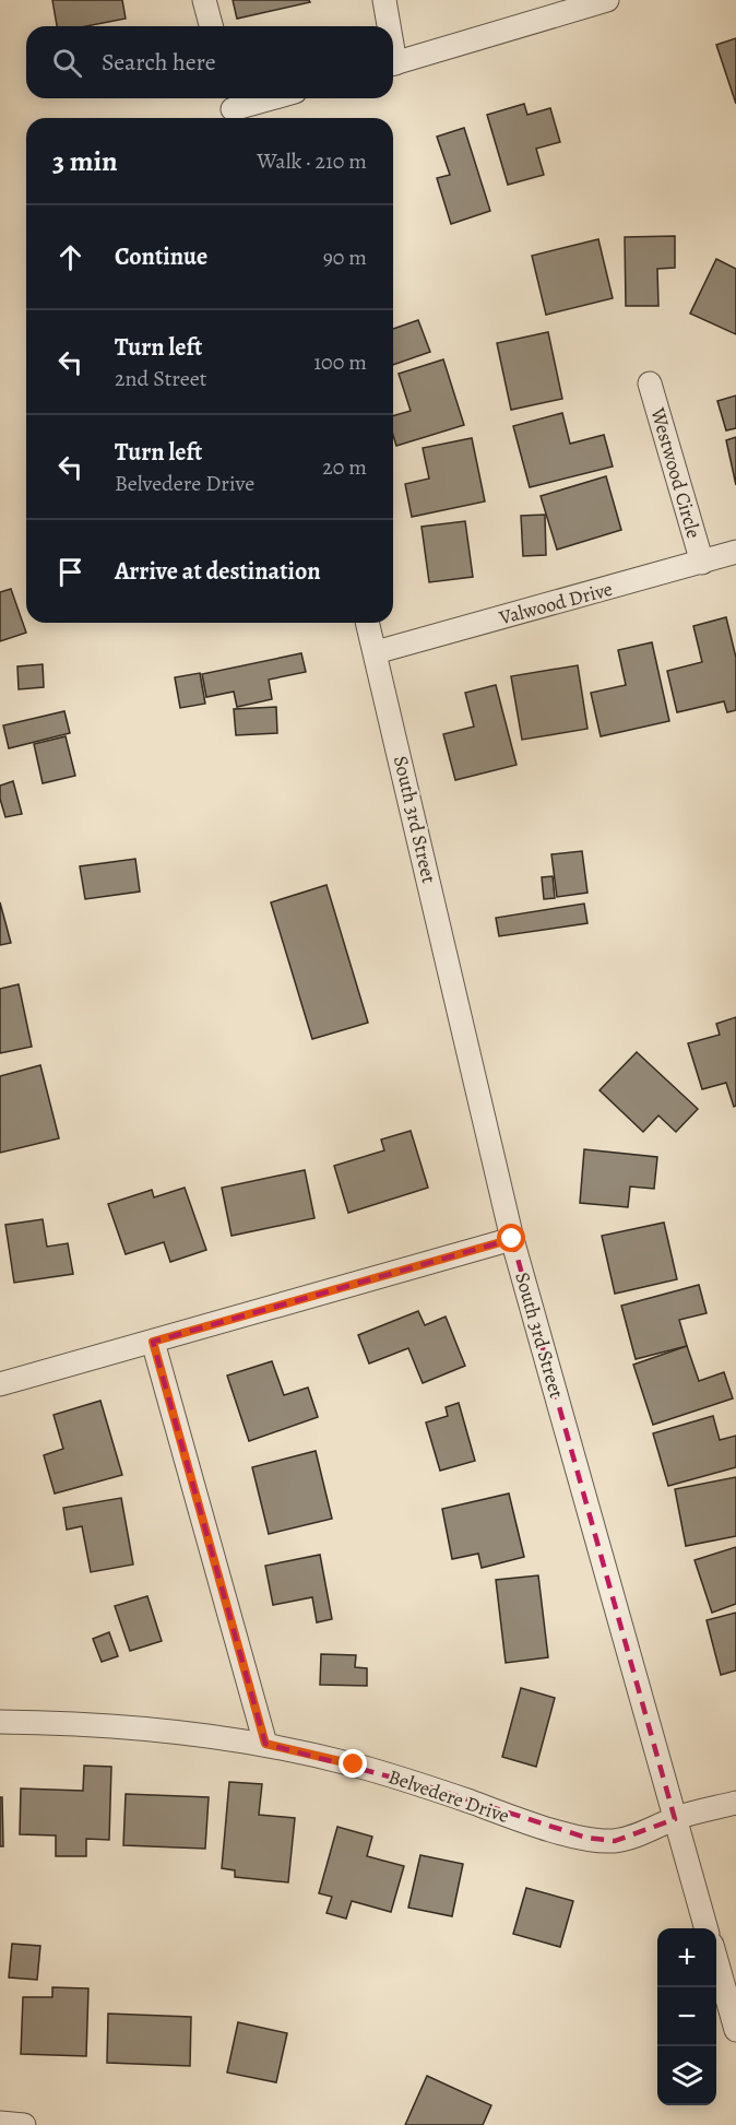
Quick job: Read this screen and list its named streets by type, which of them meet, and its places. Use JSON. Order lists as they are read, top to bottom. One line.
{"streets":{"street":["Westwood Circle","Valwood Drive","South 3rd Street","Belvedere Drive"]},"crossings":[["Westwood Circle","Valwood Drive"],["Valwood Drive","South 3rd Street"],["South 3rd Street","Belvedere Drive"]],"page":{"search":"Search here","heading":["3 min","Walk · 210 m"],"list":[["Continue","90 m"],["Turn left","2nd Street","100 m"],["Turn left","Belvedere Drive","20 m"],"Arrive at destination"],"map_buttons":["+","−"]}}
